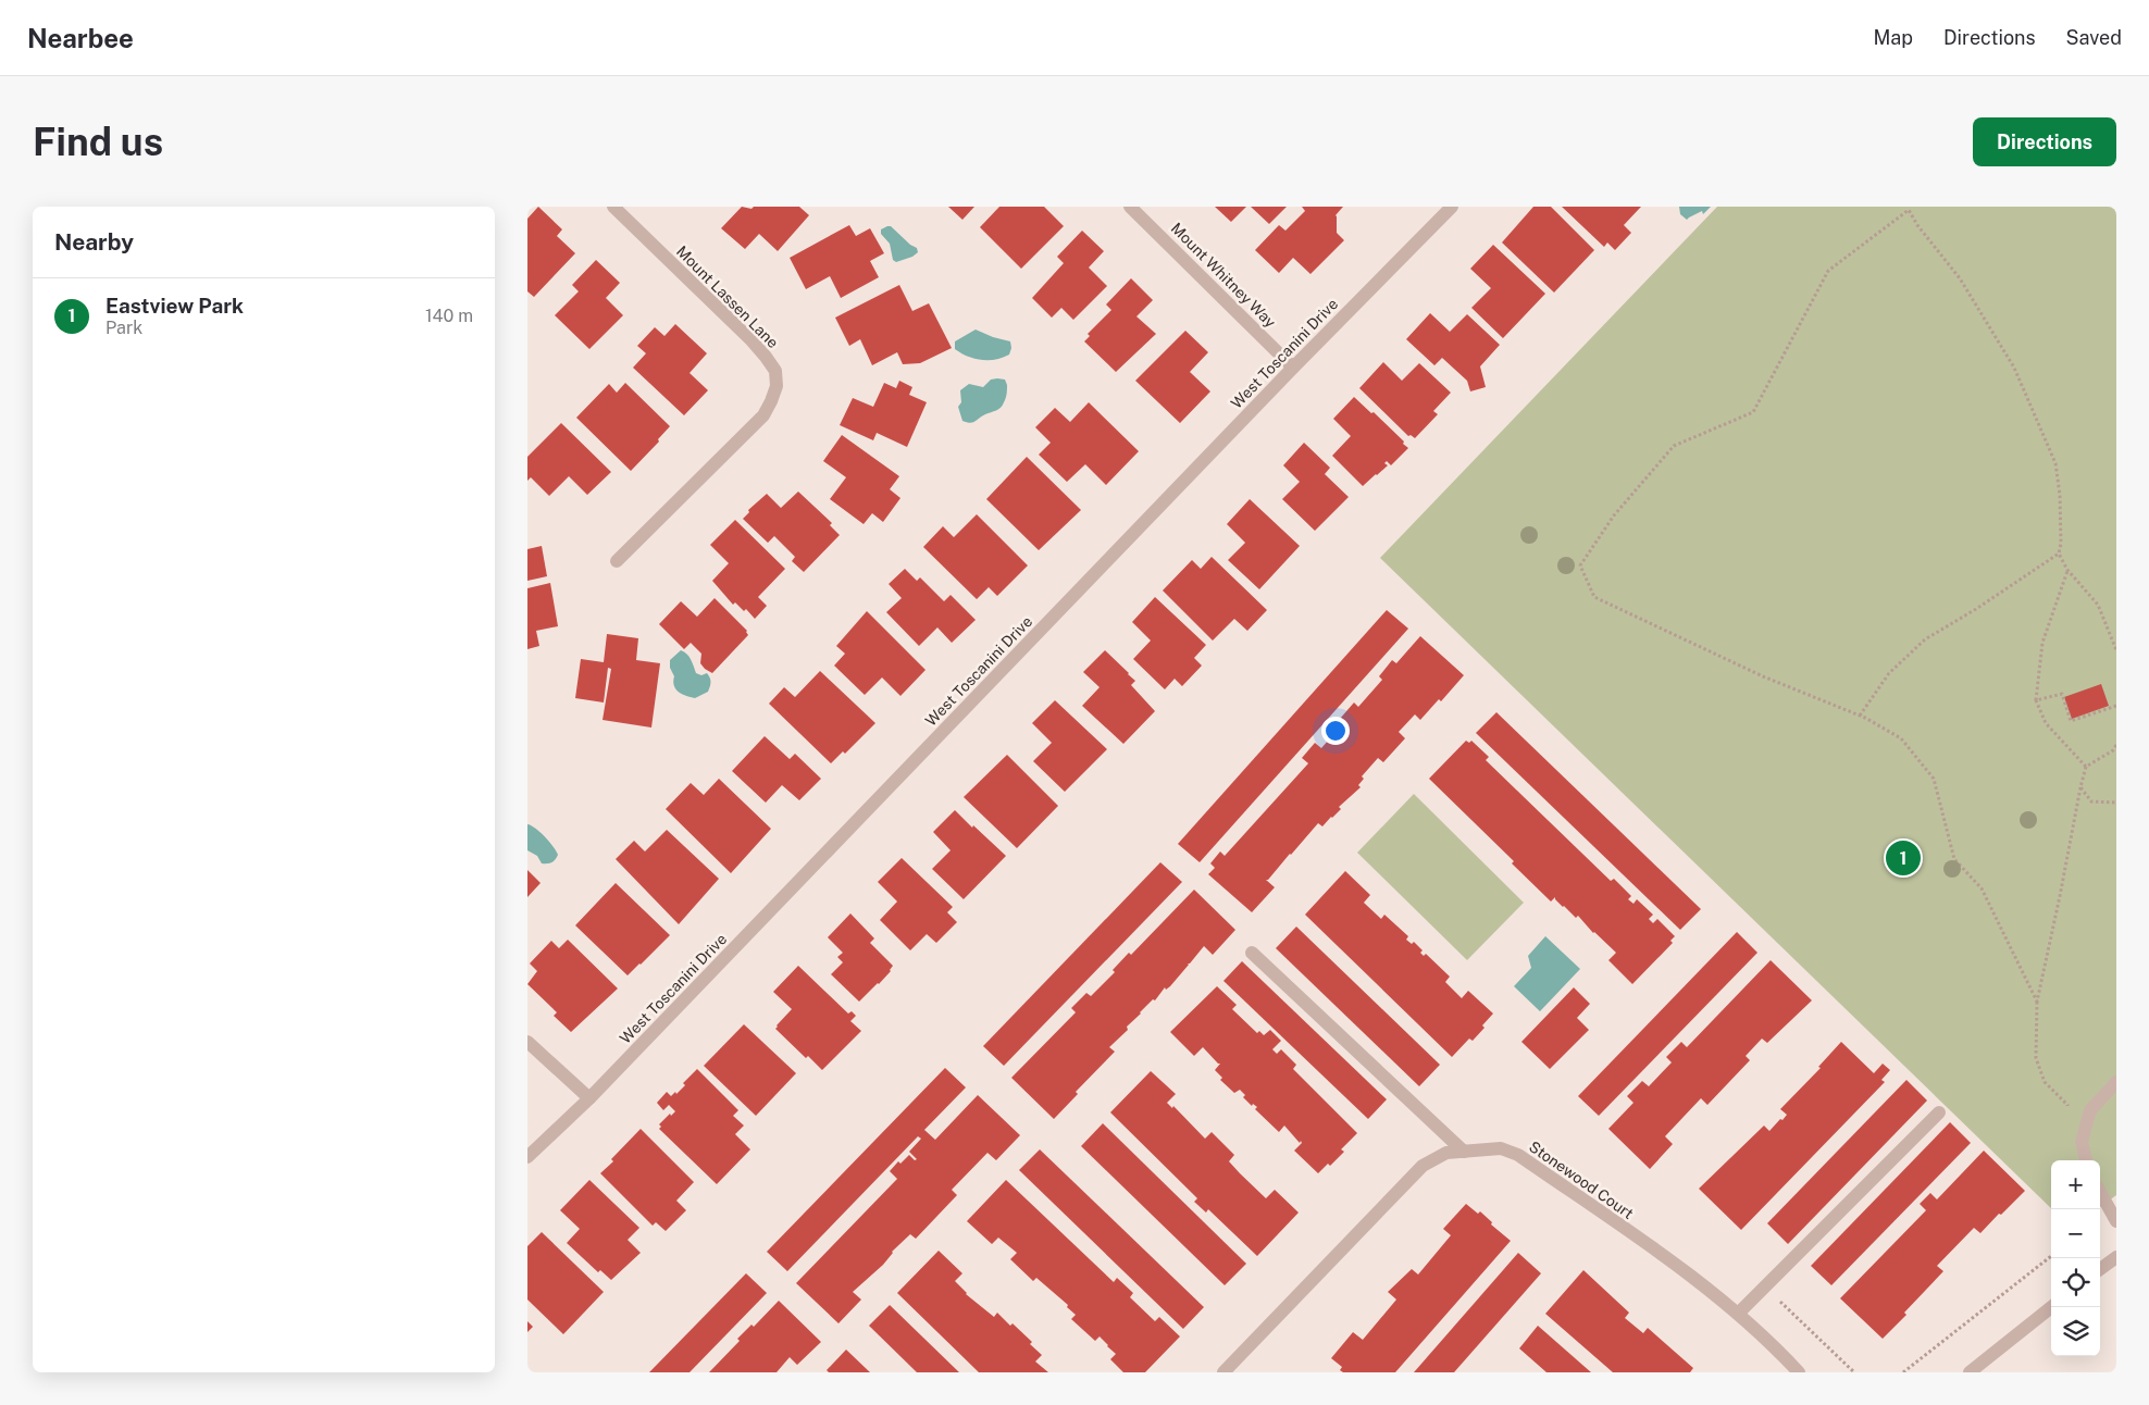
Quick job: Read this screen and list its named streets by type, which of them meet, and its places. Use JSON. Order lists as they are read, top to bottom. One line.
{"streets":{"street":["Mount Whitney Way","Mount Lassen Lane","West Toscanini Drive","Stonewood Court"]},"crossings":[["Mount Whitney Way","West Toscanini Drive"]],"page":{"header":"Nearbee","nav":["Map","Directions","Saved"],"buttons":"Directions","title":"Find us","heading":"Nearby","list":[{"mark":"1","name":"Eastview Park","note":"Park","value":"140 m"}],"pins":"1","map_buttons":["+","−"]}}
